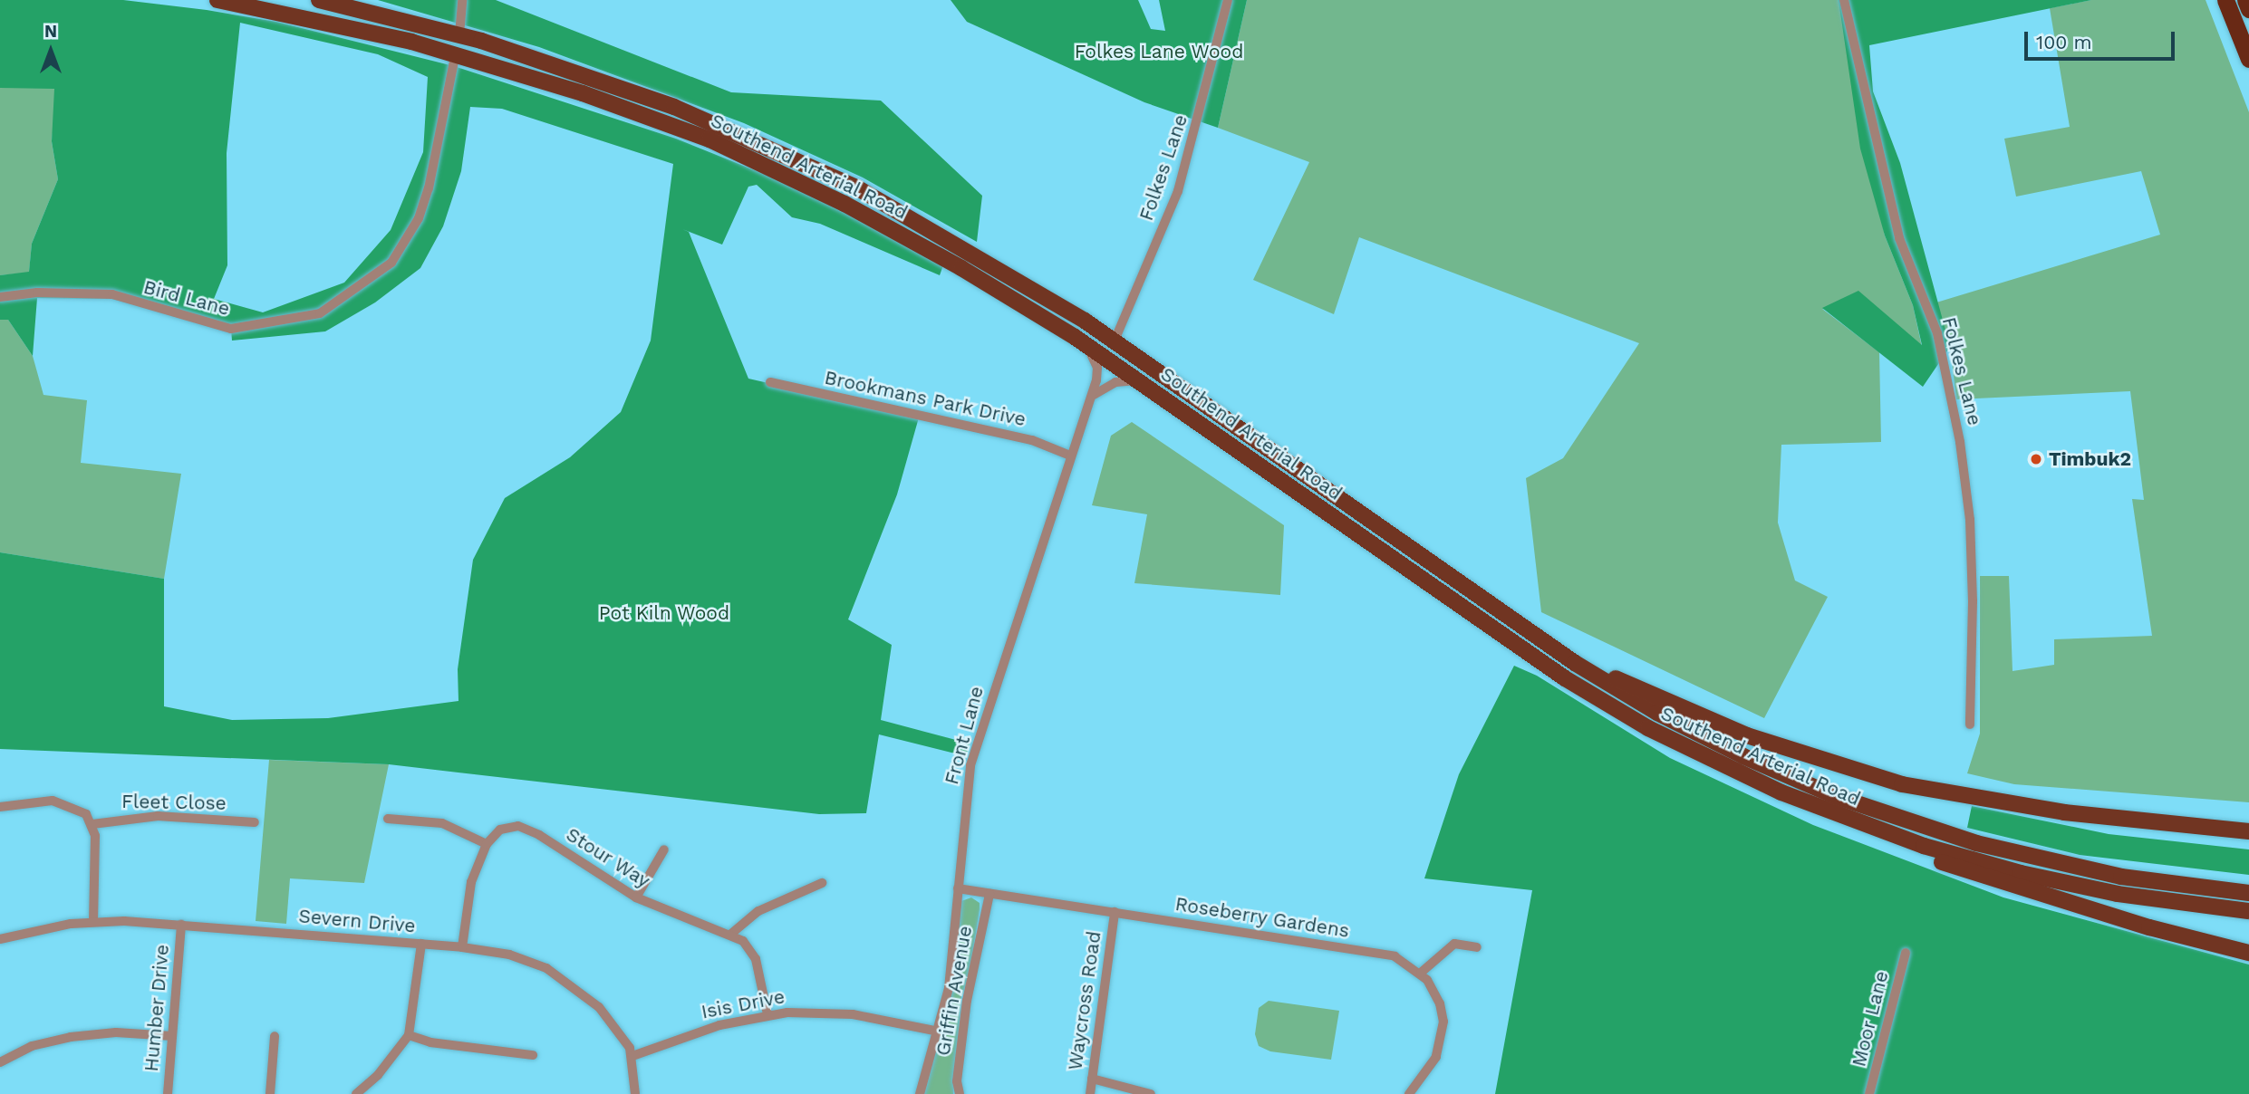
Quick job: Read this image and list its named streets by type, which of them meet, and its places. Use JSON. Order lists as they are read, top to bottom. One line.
{"streets":{"highway":["Southend Arterial Road"],"street":["Folkes Lane","Bird Lane","Brookmans Park Drive","Front Lane","Fleet Close","Stour Way","Roseberry Gardens","Severn Drive","Griffin Avenue","Waycross Road","Isis Drive","Humber Drive","Moor Lane"]},"crossings":[["Southend Arterial Road","Folkes Lane"],["Southend Arterial Road","Bird Lane"],["Southend Arterial Road","Front Lane"],["Brookmans Park Drive","Front Lane"],["Front Lane","Roseberry Gardens"],["Front Lane","Isis Drive"],["Stour Way","Isis Drive"],["Roseberry Gardens","Griffin Avenue"],["Roseberry Gardens","Waycross Road"],["Severn Drive","Isis Drive"],["Severn Drive","Humber Drive"]],"parks":["Folkes Lane Wood","Pot Kiln Wood"],"places":["Timbuk2"],"scale_bar":"100 m","north":"top"}
